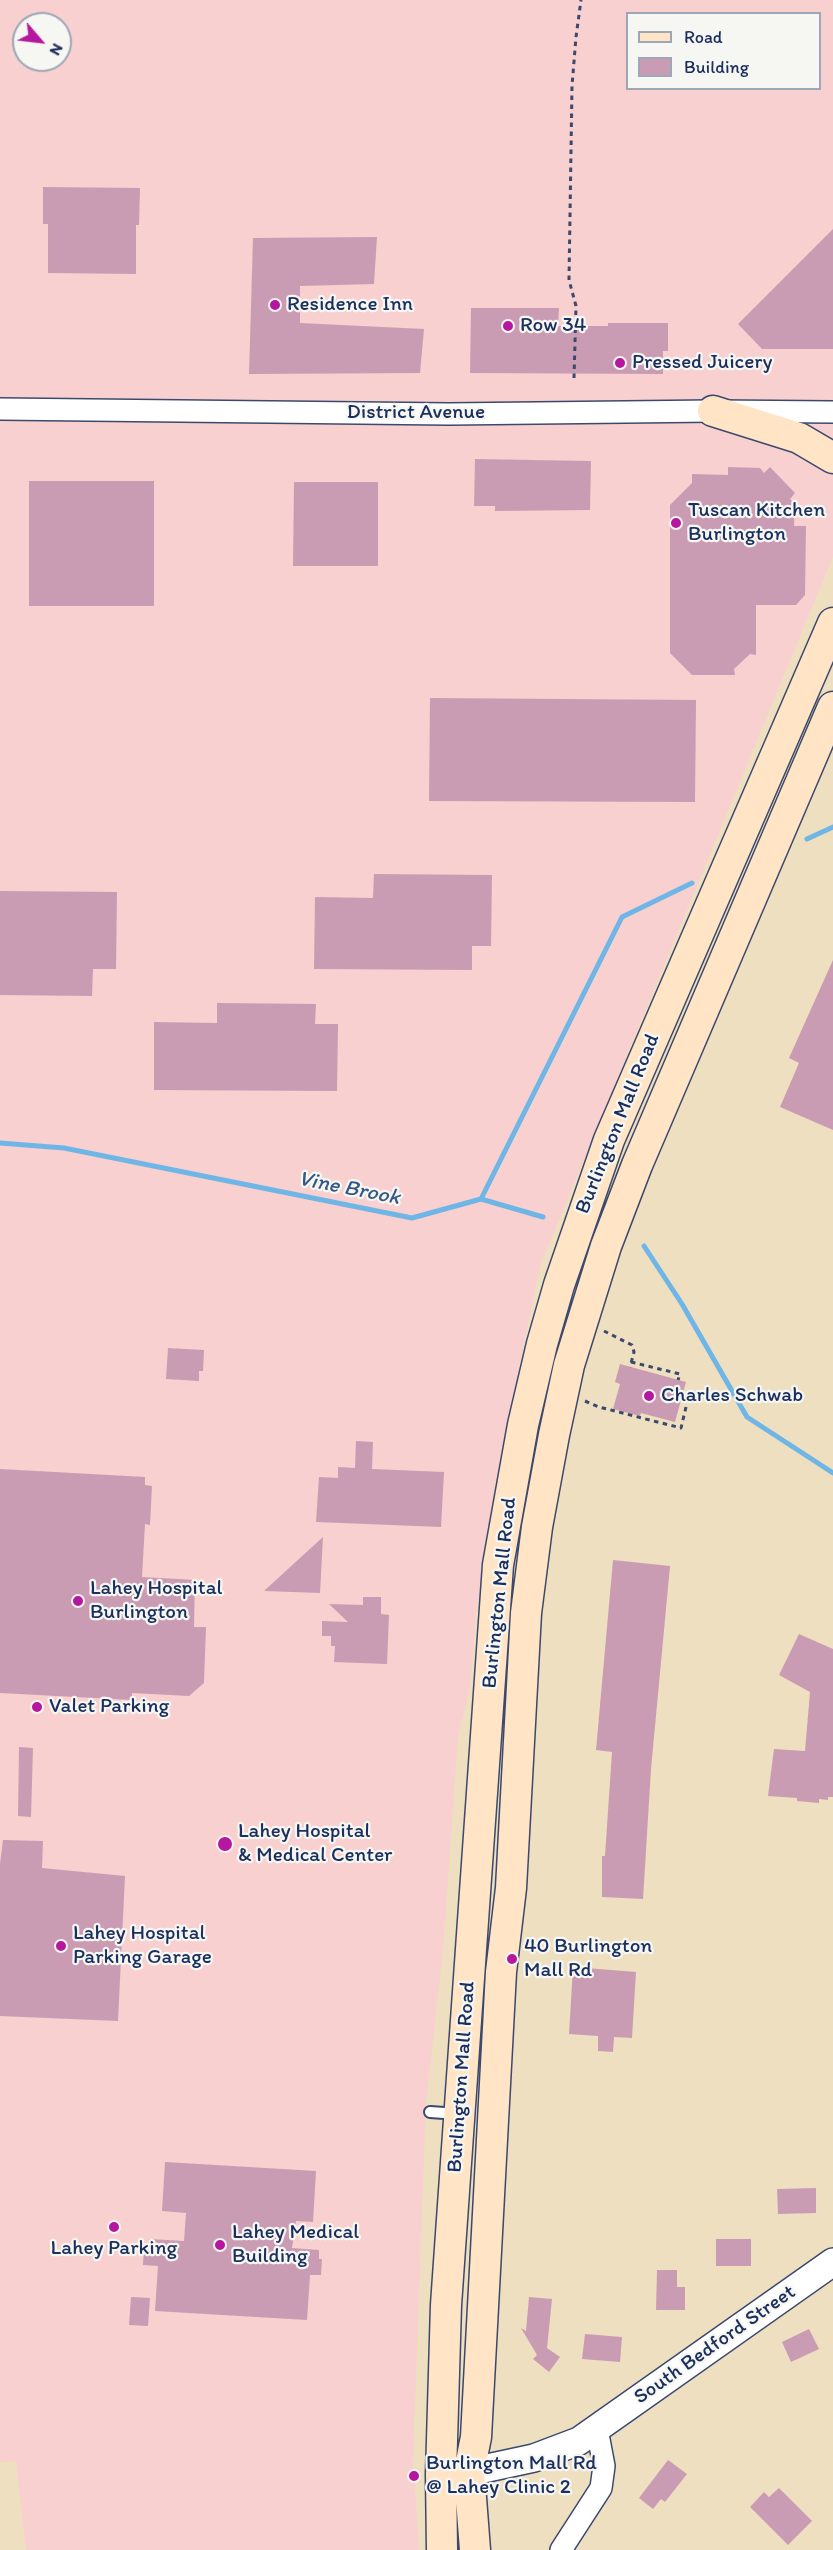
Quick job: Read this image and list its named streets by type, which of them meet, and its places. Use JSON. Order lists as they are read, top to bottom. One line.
{"streets":{"main road":["Burlington Mall Road"],"street":["District Avenue","South Bedford Street"]},"crossings":[["Burlington Mall Road","South Bedford Street"]],"water":["Vine Brook"],"places":["Residence Inn","Row 34","Pressed Juicery","Tuscan Kitchen Burlington","Charles Schwab","Lahey Hospital Burlington","Valet Parking","Lahey Hospital & Medical Center","Lahey Hospital Parking Garage","40 Burlington Mall Rd","Lahey Parking","Lahey Medical Building","Burlington Mall Rd @ Lahey Clinic 2"],"legend":["Road","Building"],"north":"bottom right"}
